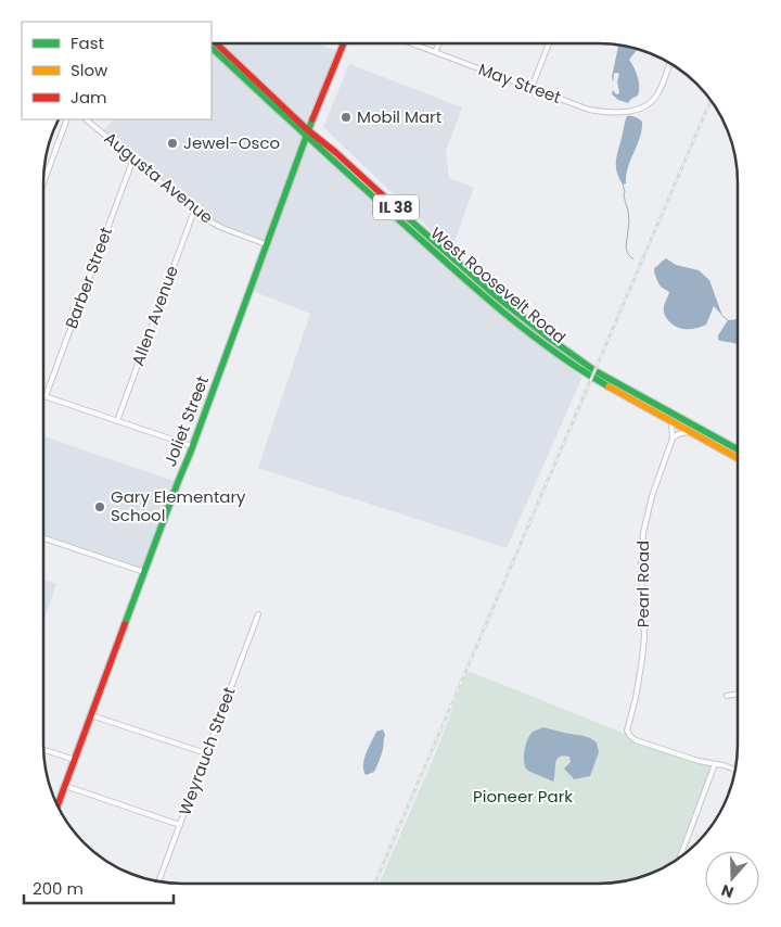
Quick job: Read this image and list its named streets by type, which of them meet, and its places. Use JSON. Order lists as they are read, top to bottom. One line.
{"streets":{"main road":["IL 38","West Roosevelt Road","Joliet Street"],"street":["May Street","Augusta Avenue","Barber Street","Allen Avenue","Pearl Road","Weyrauch Street"]},"crossings":[["Augusta Avenue","Barber Street"],["Augusta Avenue","Allen Avenue"],["Augusta Avenue","Joliet Street"],["West Roosevelt Road","Joliet Street"],["West Roosevelt Road","Pearl Road"]],"parks":["Pioneer Park"],"places":["Mobil Mart","Jewel-Osco","Gary Elementary School"],"legend":["Fast","Slow","Jam"],"scale_bar":"200 m","north":"bottom"}
